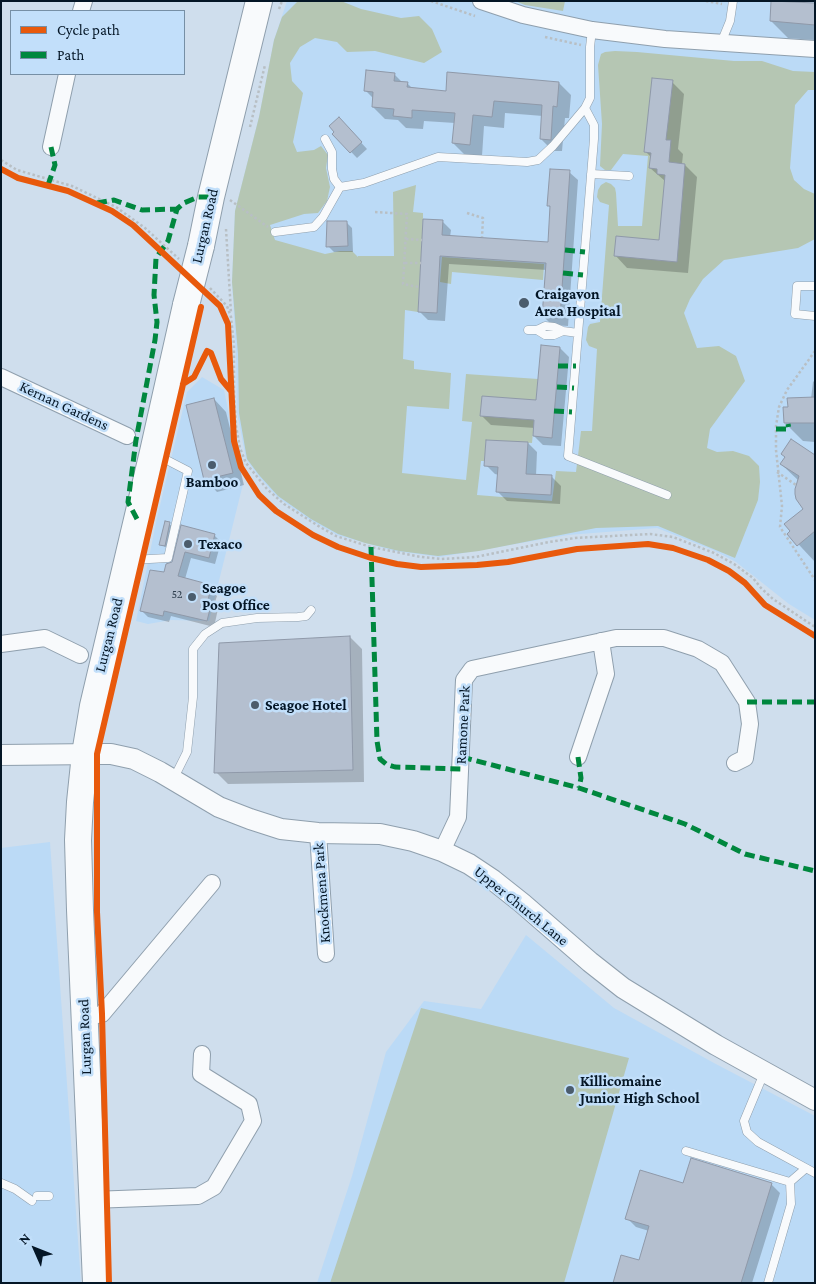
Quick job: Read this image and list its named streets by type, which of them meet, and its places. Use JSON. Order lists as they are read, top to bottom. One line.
{"streets":{"main road":["Lurgan Road"],"street":["Kernan Gardens","Ramone Park","Knockmena Park","Upper Church Lane"]},"crossings":[["Lurgan Road","Upper Church Lane"],["Ramone Park","Upper Church Lane"],["Knockmena Park","Upper Church Lane"]],"places":["Craigavon Area Hospital","Bamboo","Texaco","Seagoe Post Office","Seagoe Hotel","Killicomaine Junior High School"],"house_numbers":["52"],"legend":["Cycle path","Path"],"north":"top left"}
